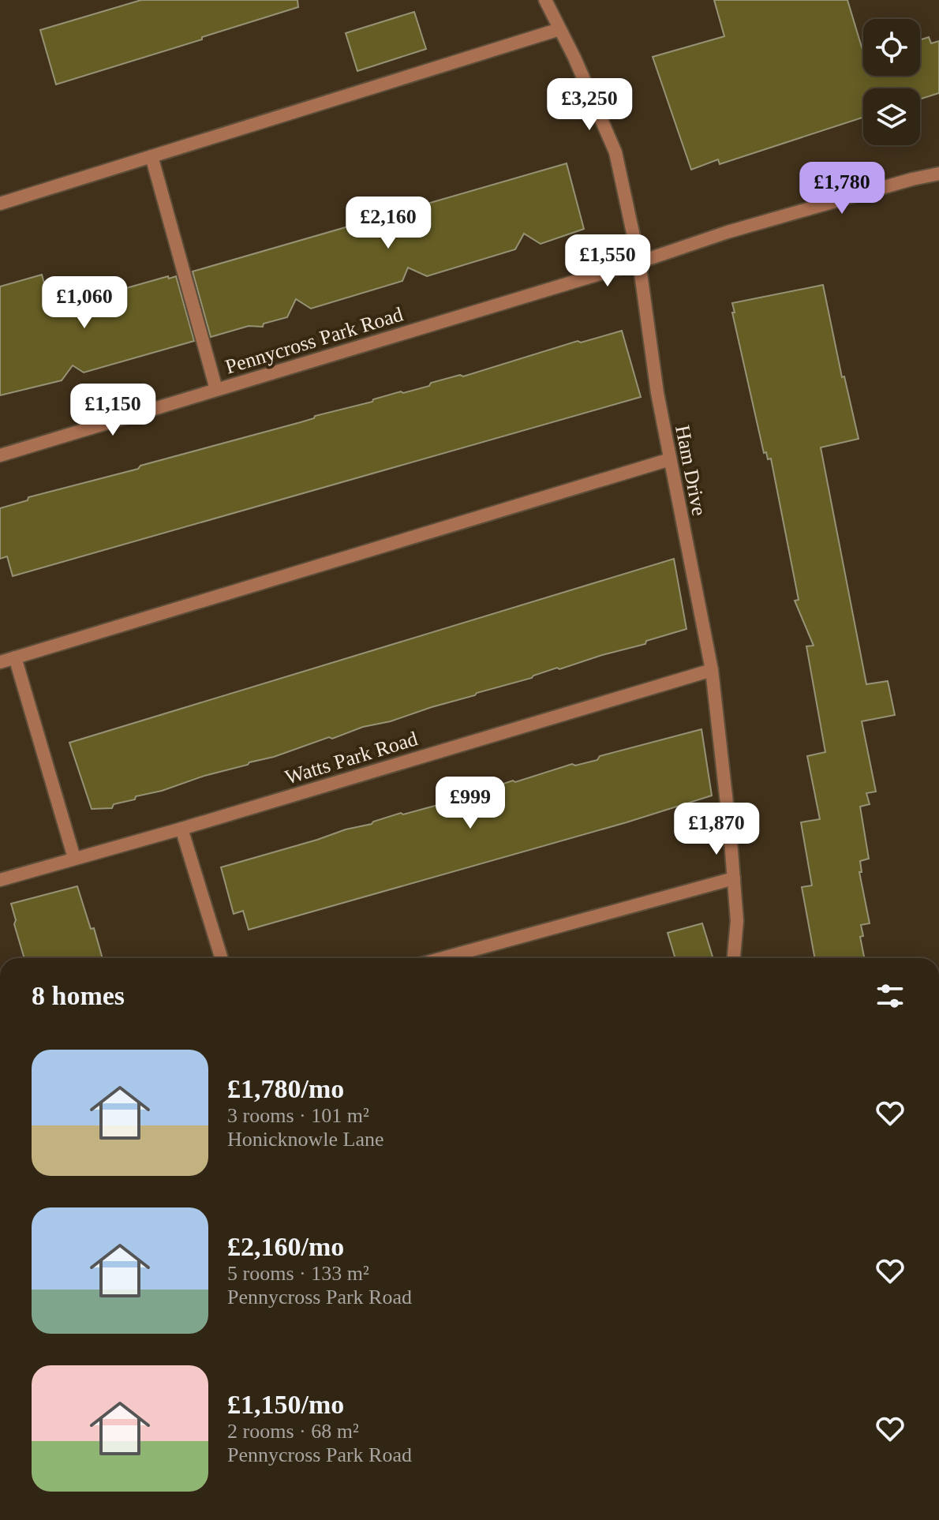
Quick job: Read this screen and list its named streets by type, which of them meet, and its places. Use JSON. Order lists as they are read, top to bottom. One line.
{"streets":{"street":["Pennycross Park Road","Ham Drive","Watts Park Road"]},"crossings":[["Pennycross Park Road","Ham Drive"],["Ham Drive","Watts Park Road"]],"page":{"price":["£3,250","£1,780","£2,160","£1,550","£1,060","£1,150","£999","£1,870"],"heading":"8 homes","list":[{"name":"£1,780/mo","note":"3 rooms · 101 m² · Honicknowle Lane"},{"name":"£2,160/mo","note":"5 rooms · 133 m² · Pennycross Park Road"},{"name":"£1,150/mo","note":"2 rooms · 68 m² · Pennycross Park Road"}]}}
